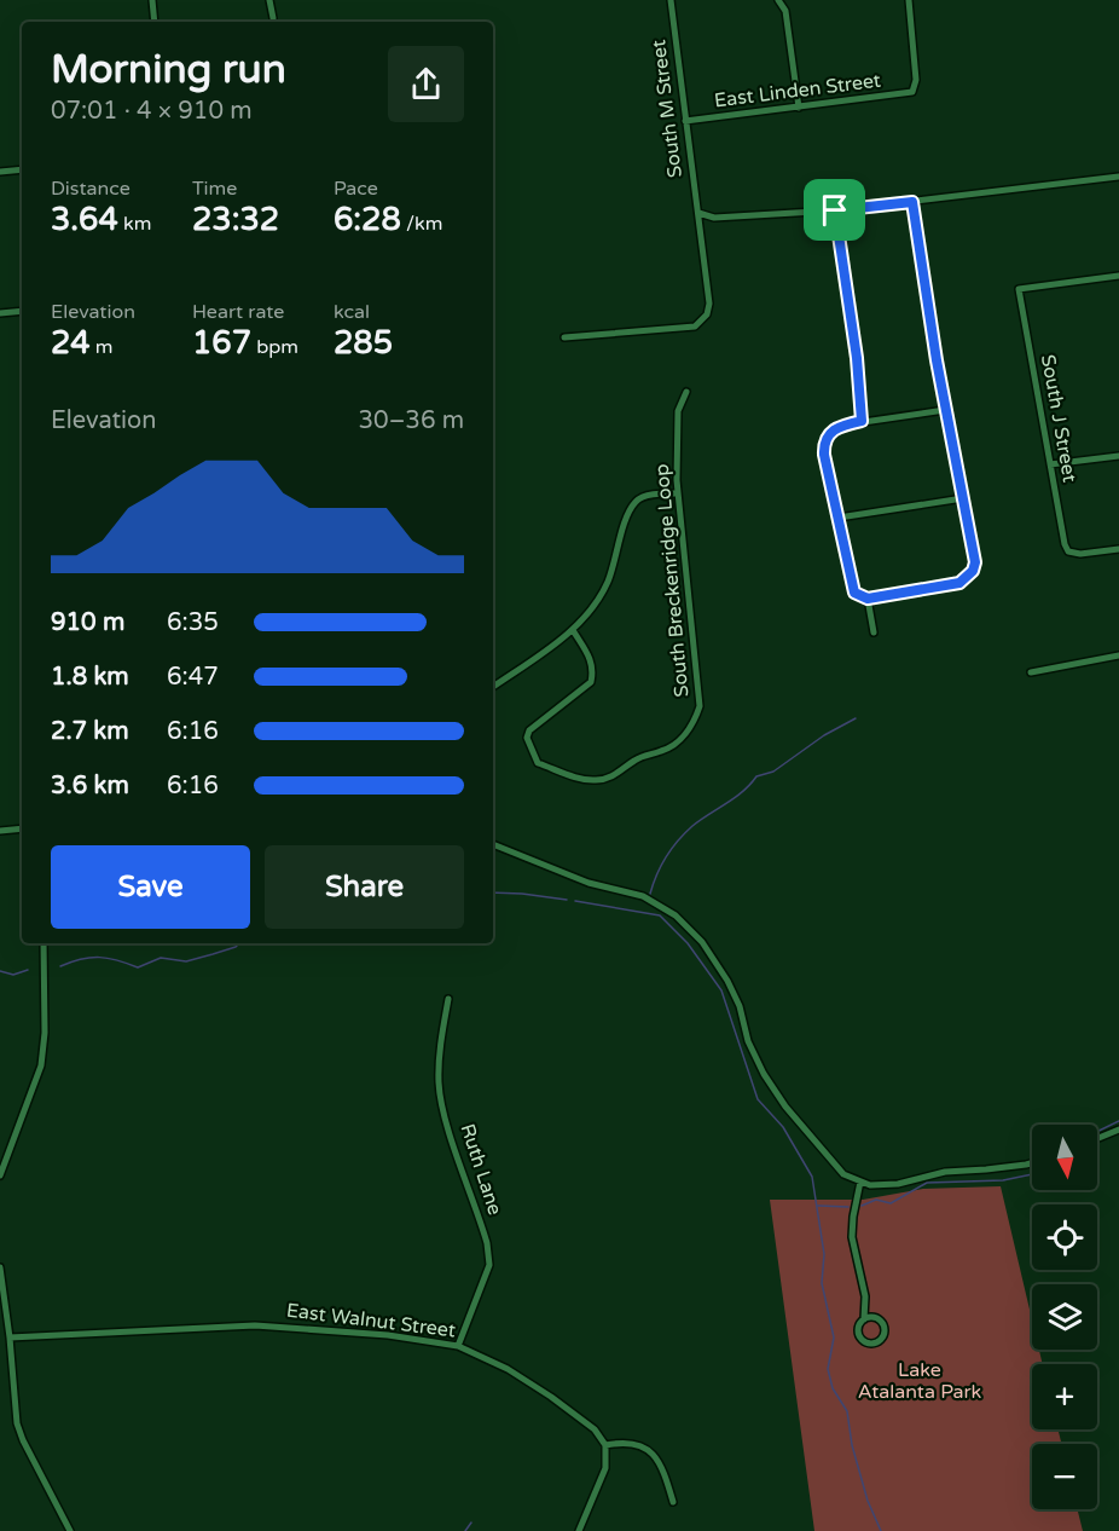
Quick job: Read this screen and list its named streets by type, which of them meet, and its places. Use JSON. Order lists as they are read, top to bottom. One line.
{"streets":{"street":["East Linden Street","South M Street","South J Street","South Breckenridge Loop","Ruth Lane","East Walnut Street"]},"crossings":[["East Linden Street","South M Street"],["Ruth Lane","East Walnut Street"]],"parks":["Lake Atalanta Park"],"north":"bottom","page":{"heading":["Morning run","07:01 · 4 × 910 m"],"stats":[["Distance","3.64 km"],["Time","23:32"],["Pace","6:28 /km"],["Elevation","24 m"],["Heart rate","167 bpm"],["kcal","285"]],"chart":["Elevation","30–36 m"],"list":[{"name":"910 m","note":"6:35"},{"name":"1.8 km","note":"6:47"},{"name":"2.7 km","note":"6:16"},{"name":"3.6 km","note":"6:16"}],"buttons":["Save","Share"],"map_buttons":["+","−"]}}
